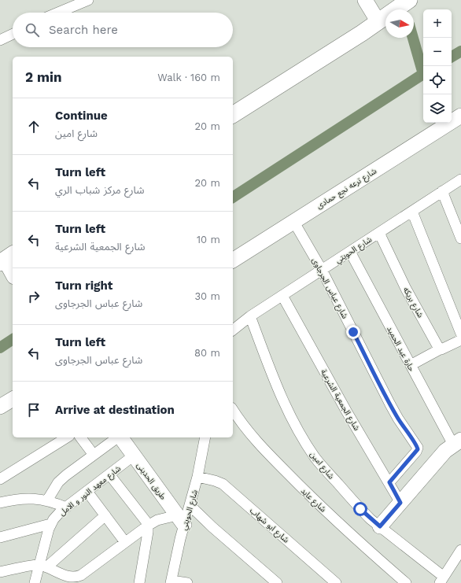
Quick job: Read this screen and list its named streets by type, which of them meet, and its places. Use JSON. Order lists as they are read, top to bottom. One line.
{"streets":{"street":["شارع ترعه نجع حمادى","شارع الحويتي","شارع عباس الجرجاوى","شارع بريكه","حارة عبد الحميد","شارع الجمعية الشرعية","شارع امين","طريق الحدينى","شارع معهد النور و الامل","شارع عايد","شارع ابو شهاب"]},"crossings":[["شارع ترعه نجع حمادى","شارع عباس الجرجاوى"],["شارع الحويتي","شارع عباس الجرجاوى"],["شارع الحويتي","شارع بريكه"],["شارع الحويتي","حارة عبد الحميد"],["شارع الحويتي","شارع الجمعية الشرعية"],["شارع الحويتي","شارع امين"],["شارع الحويتي","طريق الحدينى"],["شارع الحويتي","شارع ابو شهاب"],["شارع عباس الجرجاوى","شارع الجمعية الشرعية"],["طريق الحدينى","شارع معهد النور و الامل"]],"north":"right","page":{"map_buttons":["+","−"],"search":"Search here","heading":["2 min","Walk · 160 m"],"list":[["Continue","شارع امين","20 m"],["Turn left","شارع مركز شباب الري","20 m"],["Turn left","شارع الجمعية الشرعية","10 m"],["Turn right","شارع عباس الجرجاوى","30 m"],["Turn left","شارع عباس الجرجاوى","80 m"],"Arrive at destination"]}}
